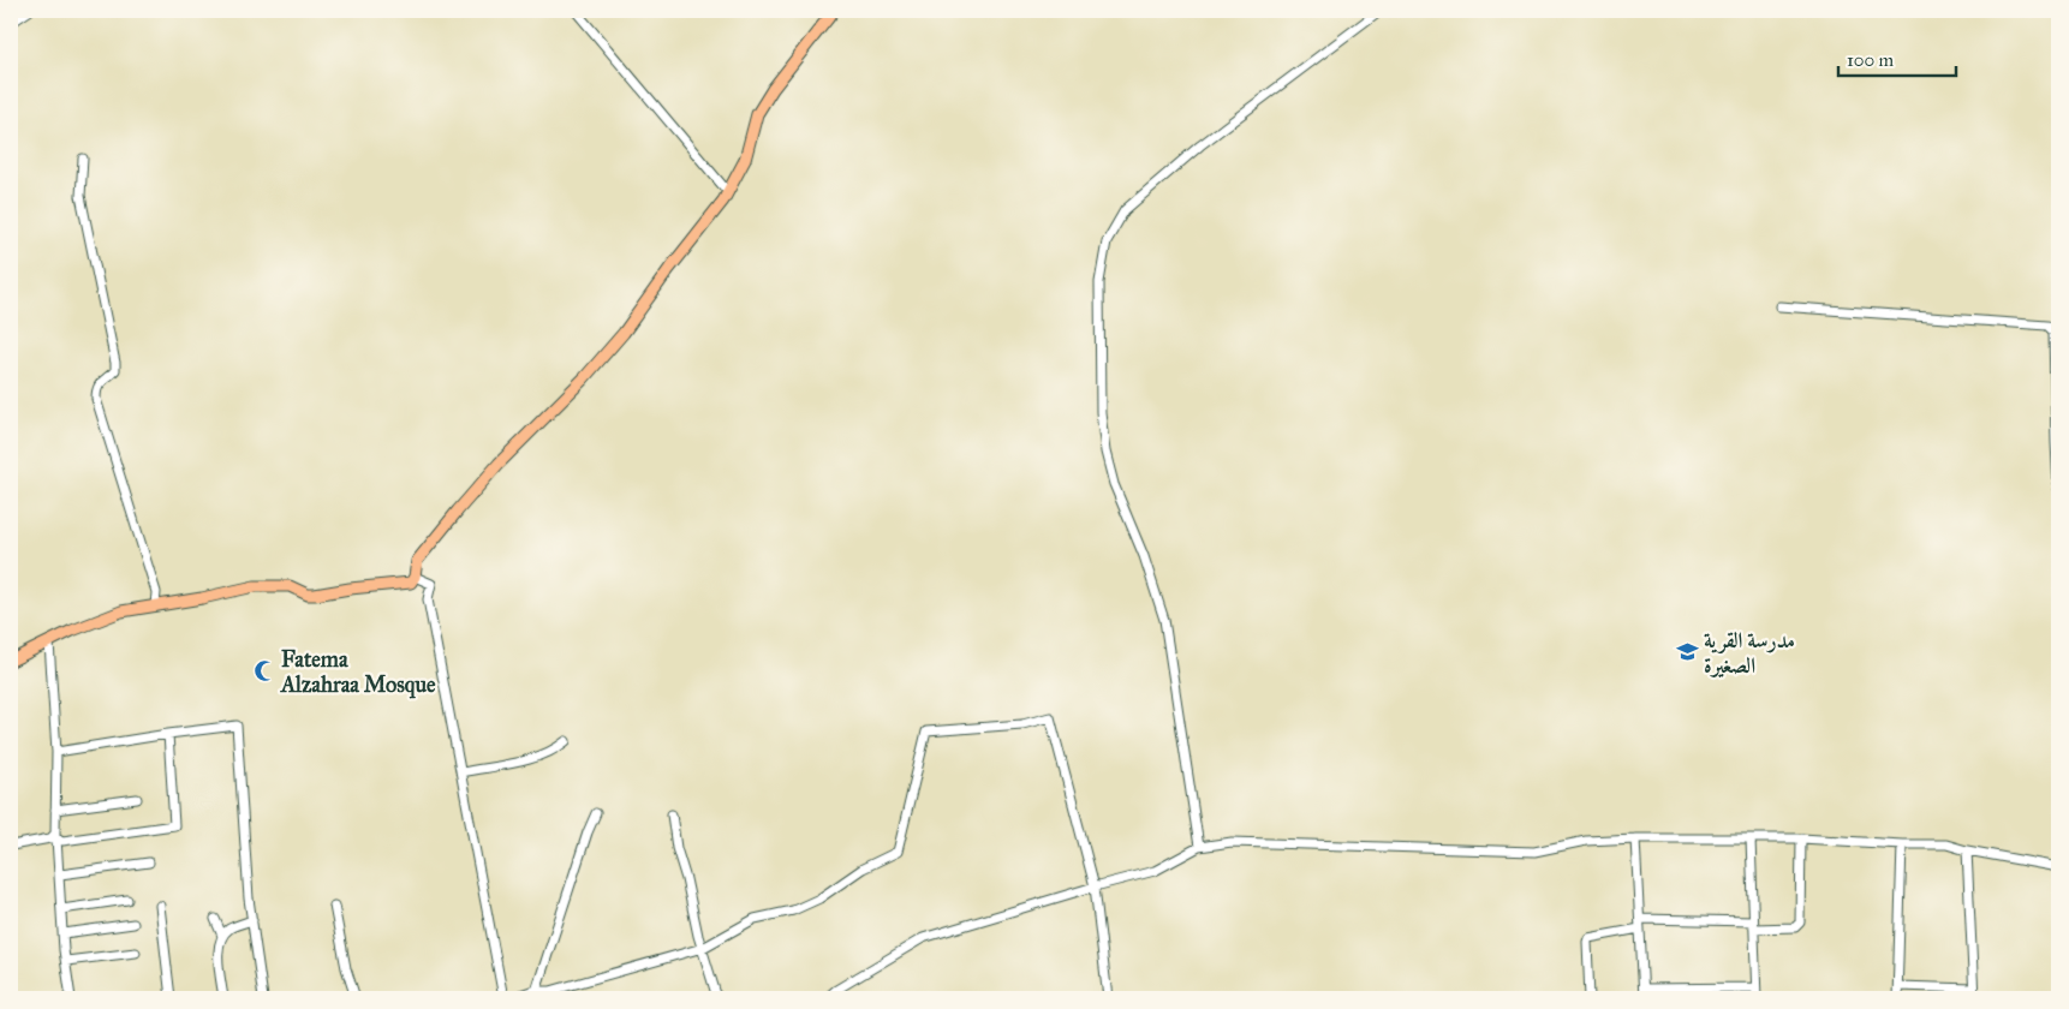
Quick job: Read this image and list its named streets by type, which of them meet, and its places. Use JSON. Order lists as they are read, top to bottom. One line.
{"places":{"school or university":["مدرسة القرية الصغيرة"],"mosque":["Fatema Alzahraa Mosque"]},"scale_bar":"100 m"}
